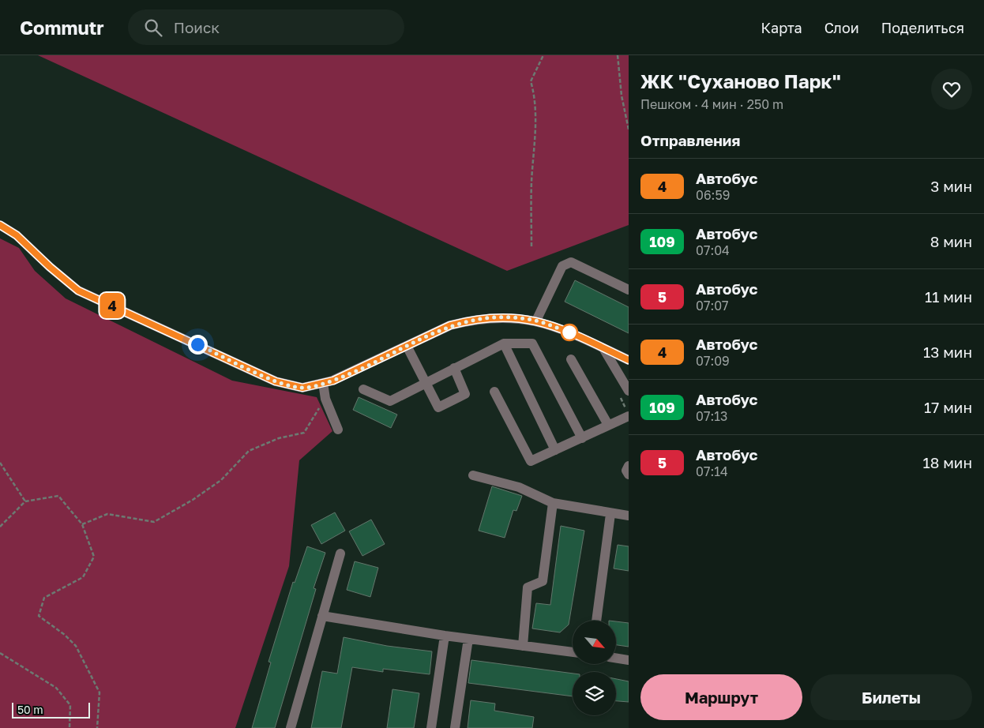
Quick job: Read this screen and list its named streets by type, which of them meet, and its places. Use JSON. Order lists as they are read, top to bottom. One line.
{"lines":["bus line 4"],"scale_bar":"50 m","north":"bottom right","page":{"header":"Commutr","search":"Поиск","nav":["Карта","Слои","Поделиться"],"on_map":"4","heading":[["ЖК \"Суханово Парк\"","Пешком · 4 мин · 250 m"],"Отправления"],"list":[{"mark":"4","name":"Автобус","note":"06:59","value":"3 мин"},{"mark":"109","name":"Автобус","note":"07:04","value":"8 мин"},{"mark":"5","name":"Автобус","note":"07:07","value":"11 мин"},{"mark":"4","name":"Автобус","note":"07:09","value":"13 мин"},{"mark":"109","name":"Автобус","note":"07:13","value":"17 мин"},{"mark":"5","name":"Автобус","note":"07:14","value":"18 мин"}],"buttons":["Маршрут","Билеты"],"scale":"50 m"}}
